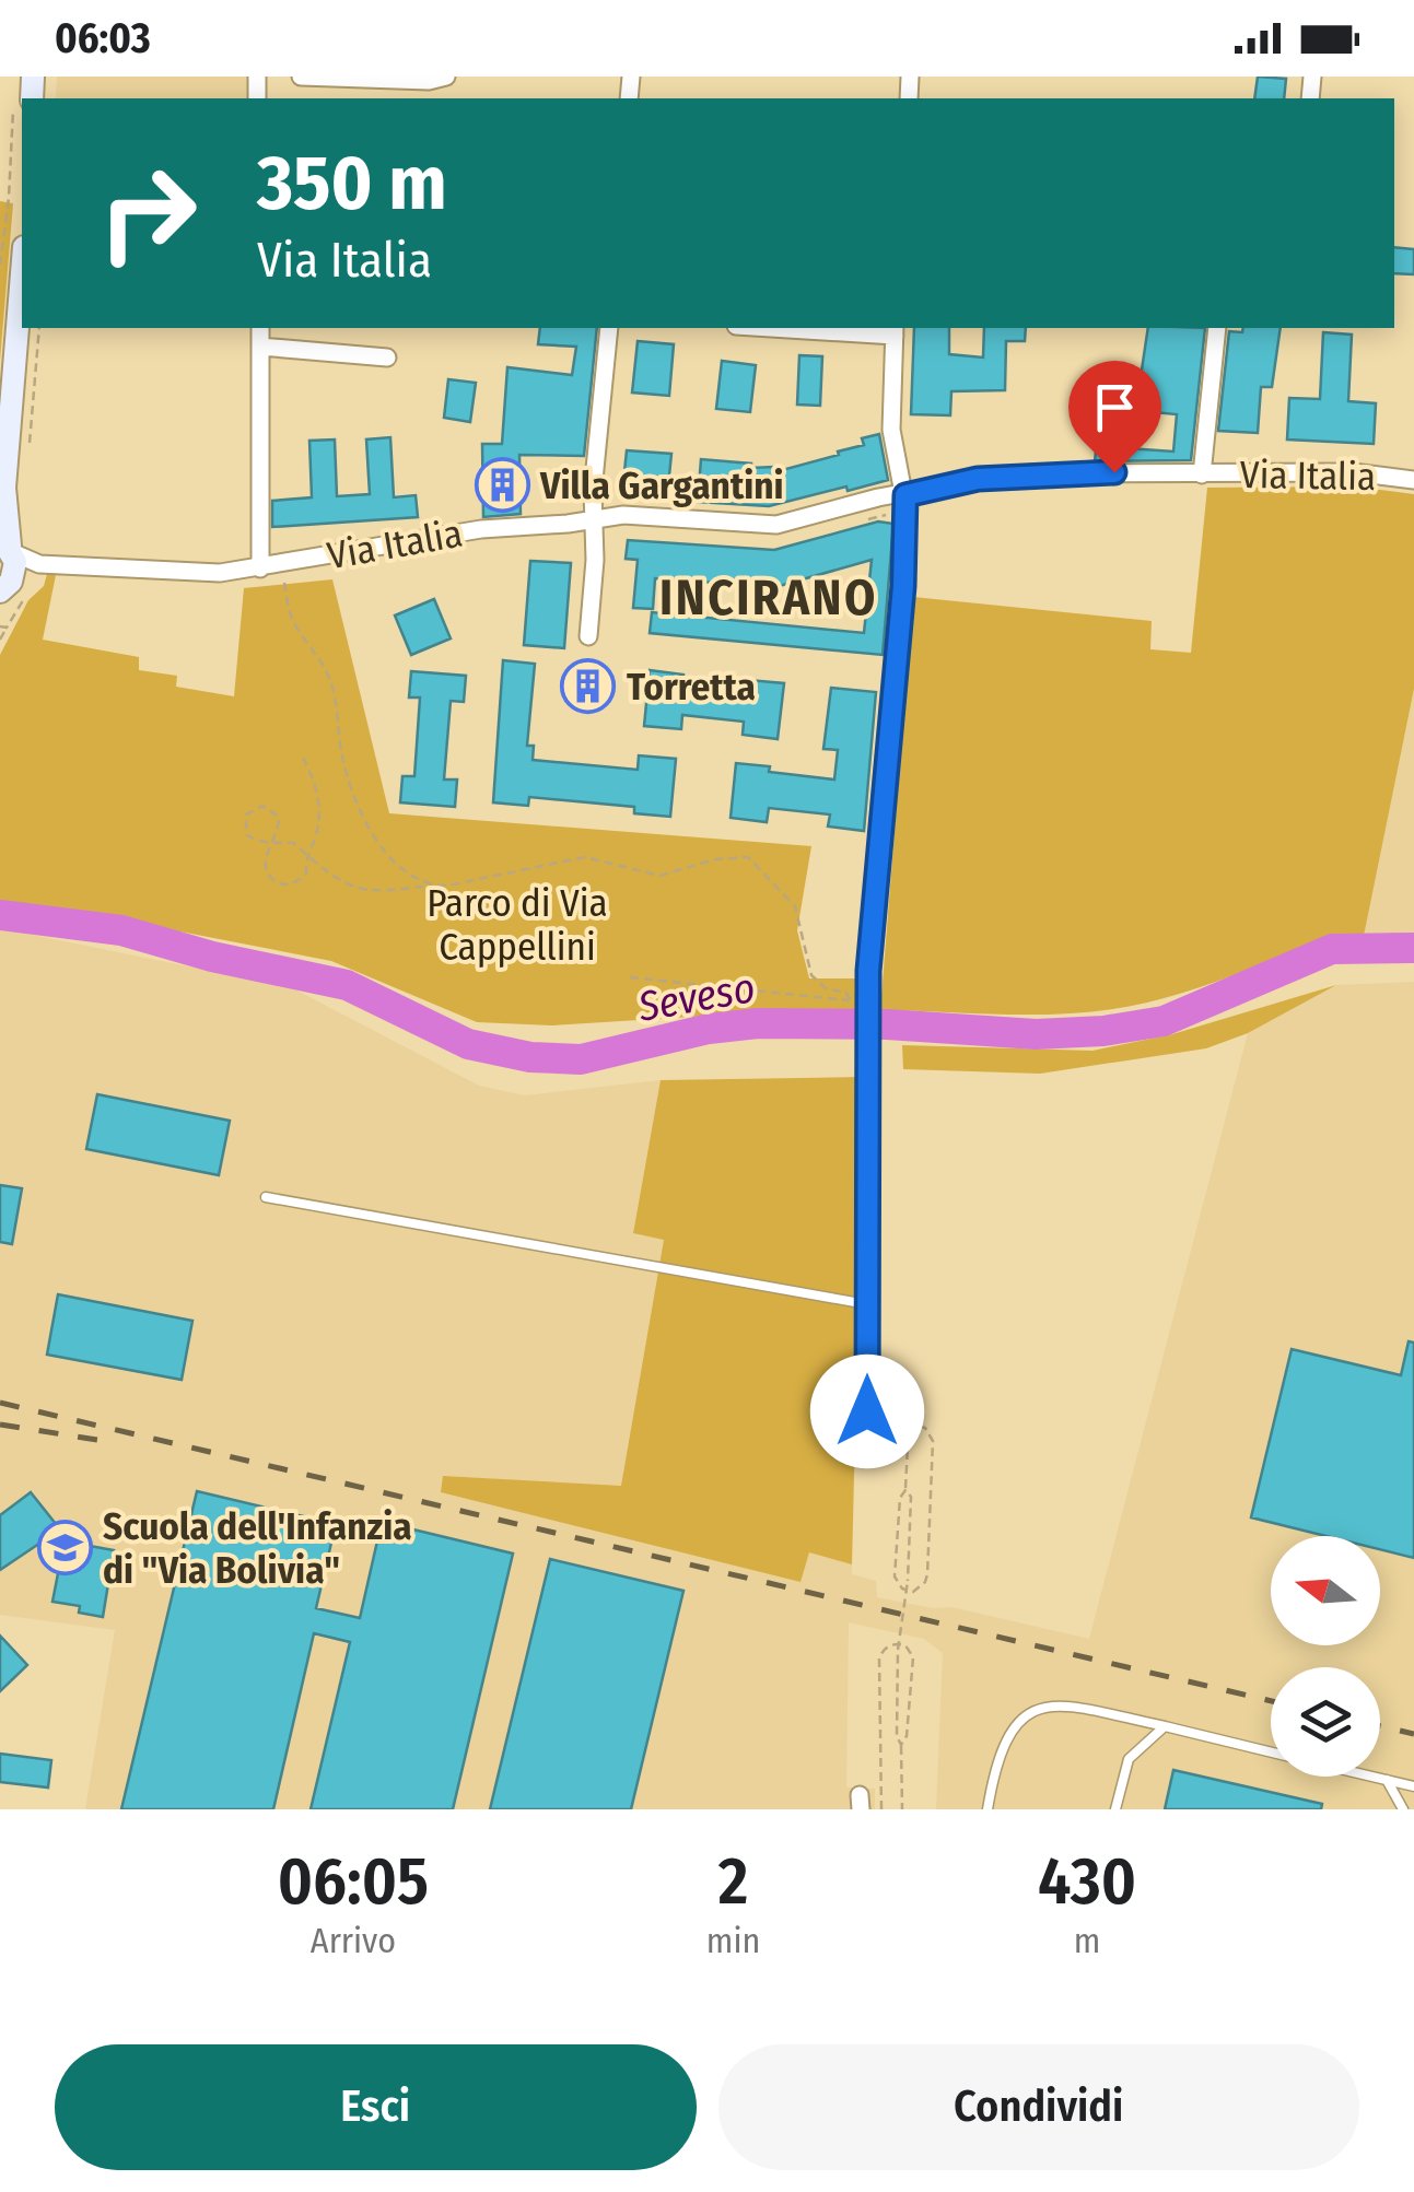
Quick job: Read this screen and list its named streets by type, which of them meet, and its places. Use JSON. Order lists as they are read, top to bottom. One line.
{"streets":{"street":["Via Italia"]},"districts":["INCIRANO"],"water":["Seveso"],"parks":["Parco di Via Cappellini"],"places":{"building":["Villa Gargantini","Torretta"],"school or university":["Scuola dell'Infanzia di \"Via Bolivia\""]},"north":"left","page":{"status":"06:03","turn":["350 m","Via Italia"],"eta":["06:05","Arrivo","2","min","430","m"],"buttons":["Esci","Condividi"]}}
